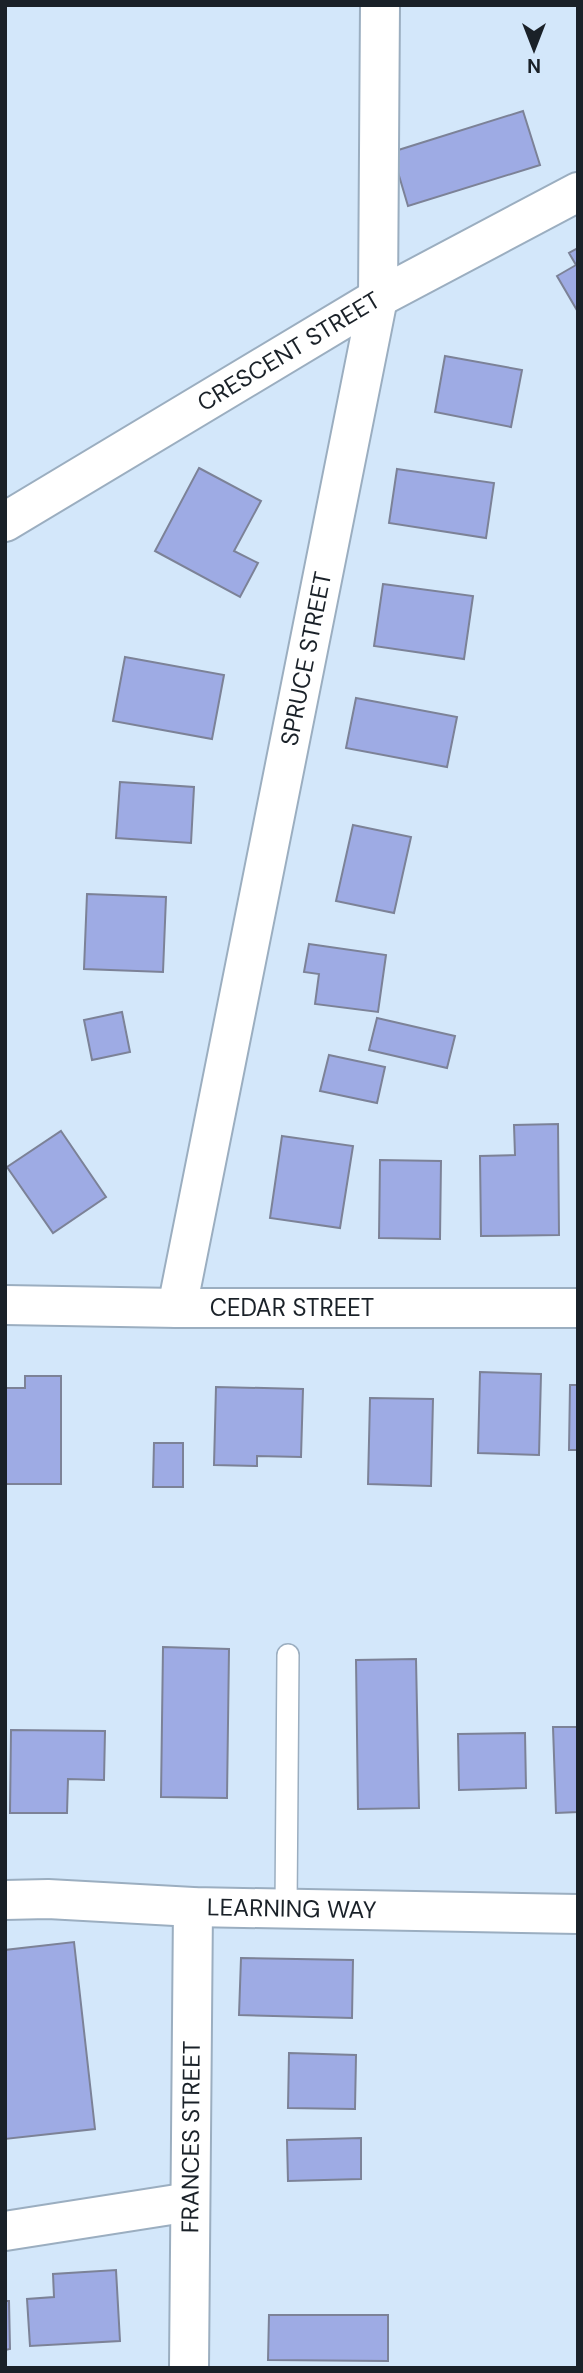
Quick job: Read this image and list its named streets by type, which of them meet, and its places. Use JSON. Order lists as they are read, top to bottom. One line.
{"streets":{"street":["CRESCENT STREET","SPRUCE STREET","CEDAR STREET","LEARNING WAY","FRANCES STREET"]},"crossings":[["CRESCENT STREET","SPRUCE STREET"],["SPRUCE STREET","CEDAR STREET"],["LEARNING WAY","FRANCES STREET"]],"north":"bottom"}
